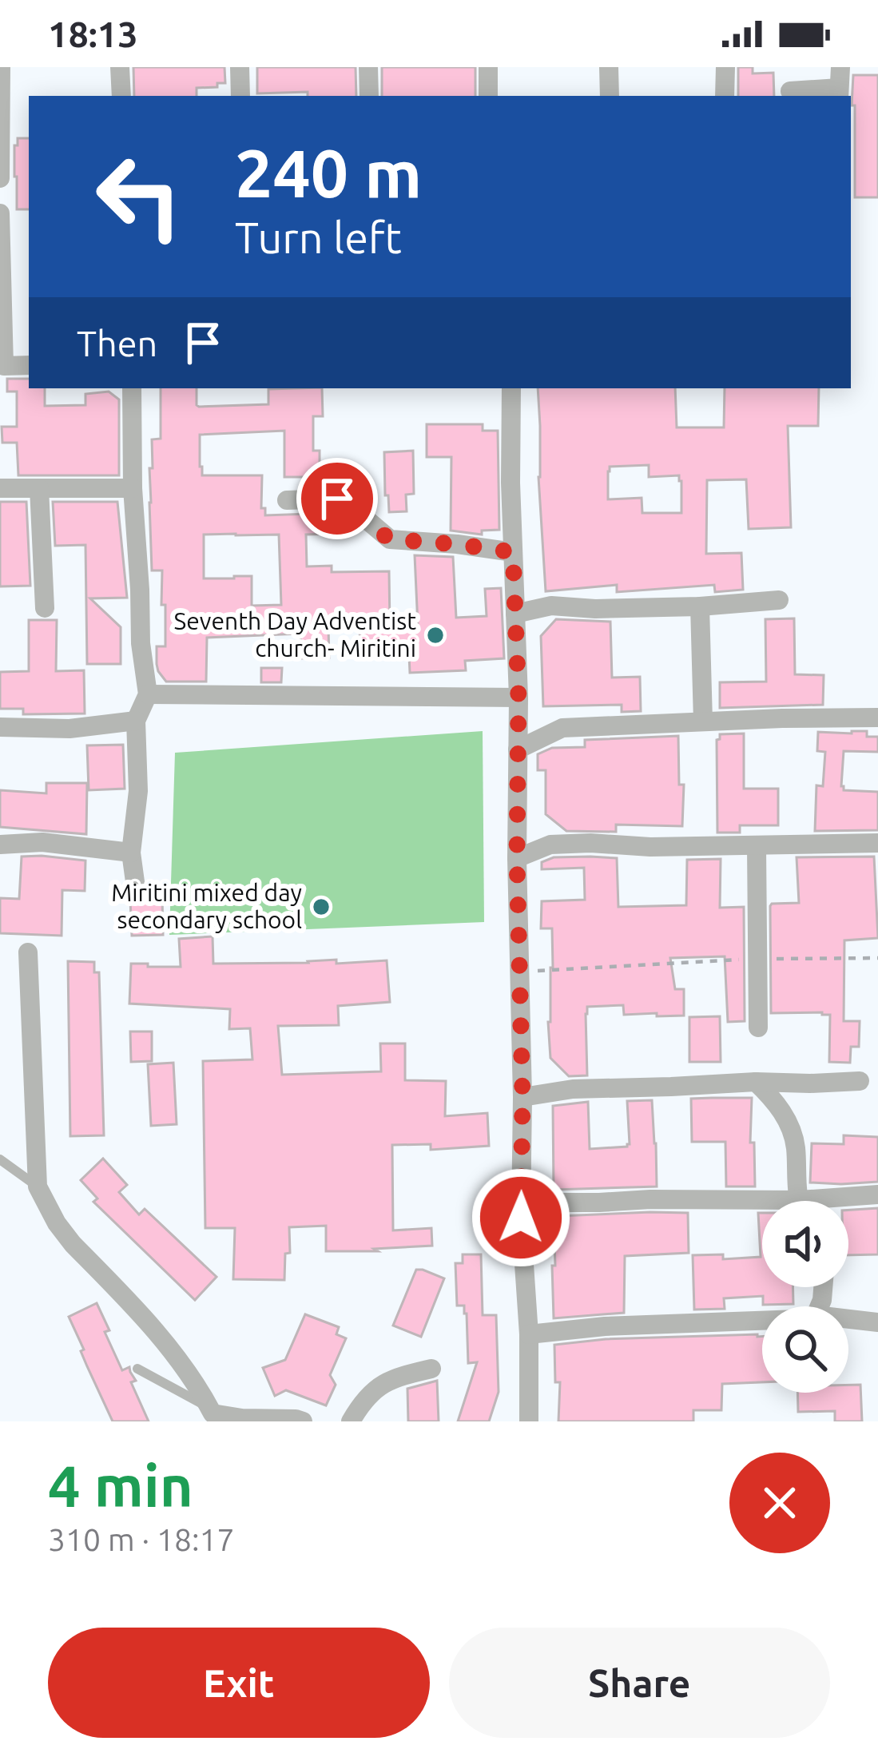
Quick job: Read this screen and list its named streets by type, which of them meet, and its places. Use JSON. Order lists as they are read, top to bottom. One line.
{"places":["Seventh Day Adventist church- Miritini","Miritini mixed day secondary school"],"page":{"status":"18:13","turn":["240 m","Turn left"],"then":"Then","heading":["4 min","310 m · 18:17"],"buttons":["Exit","Share"]}}
